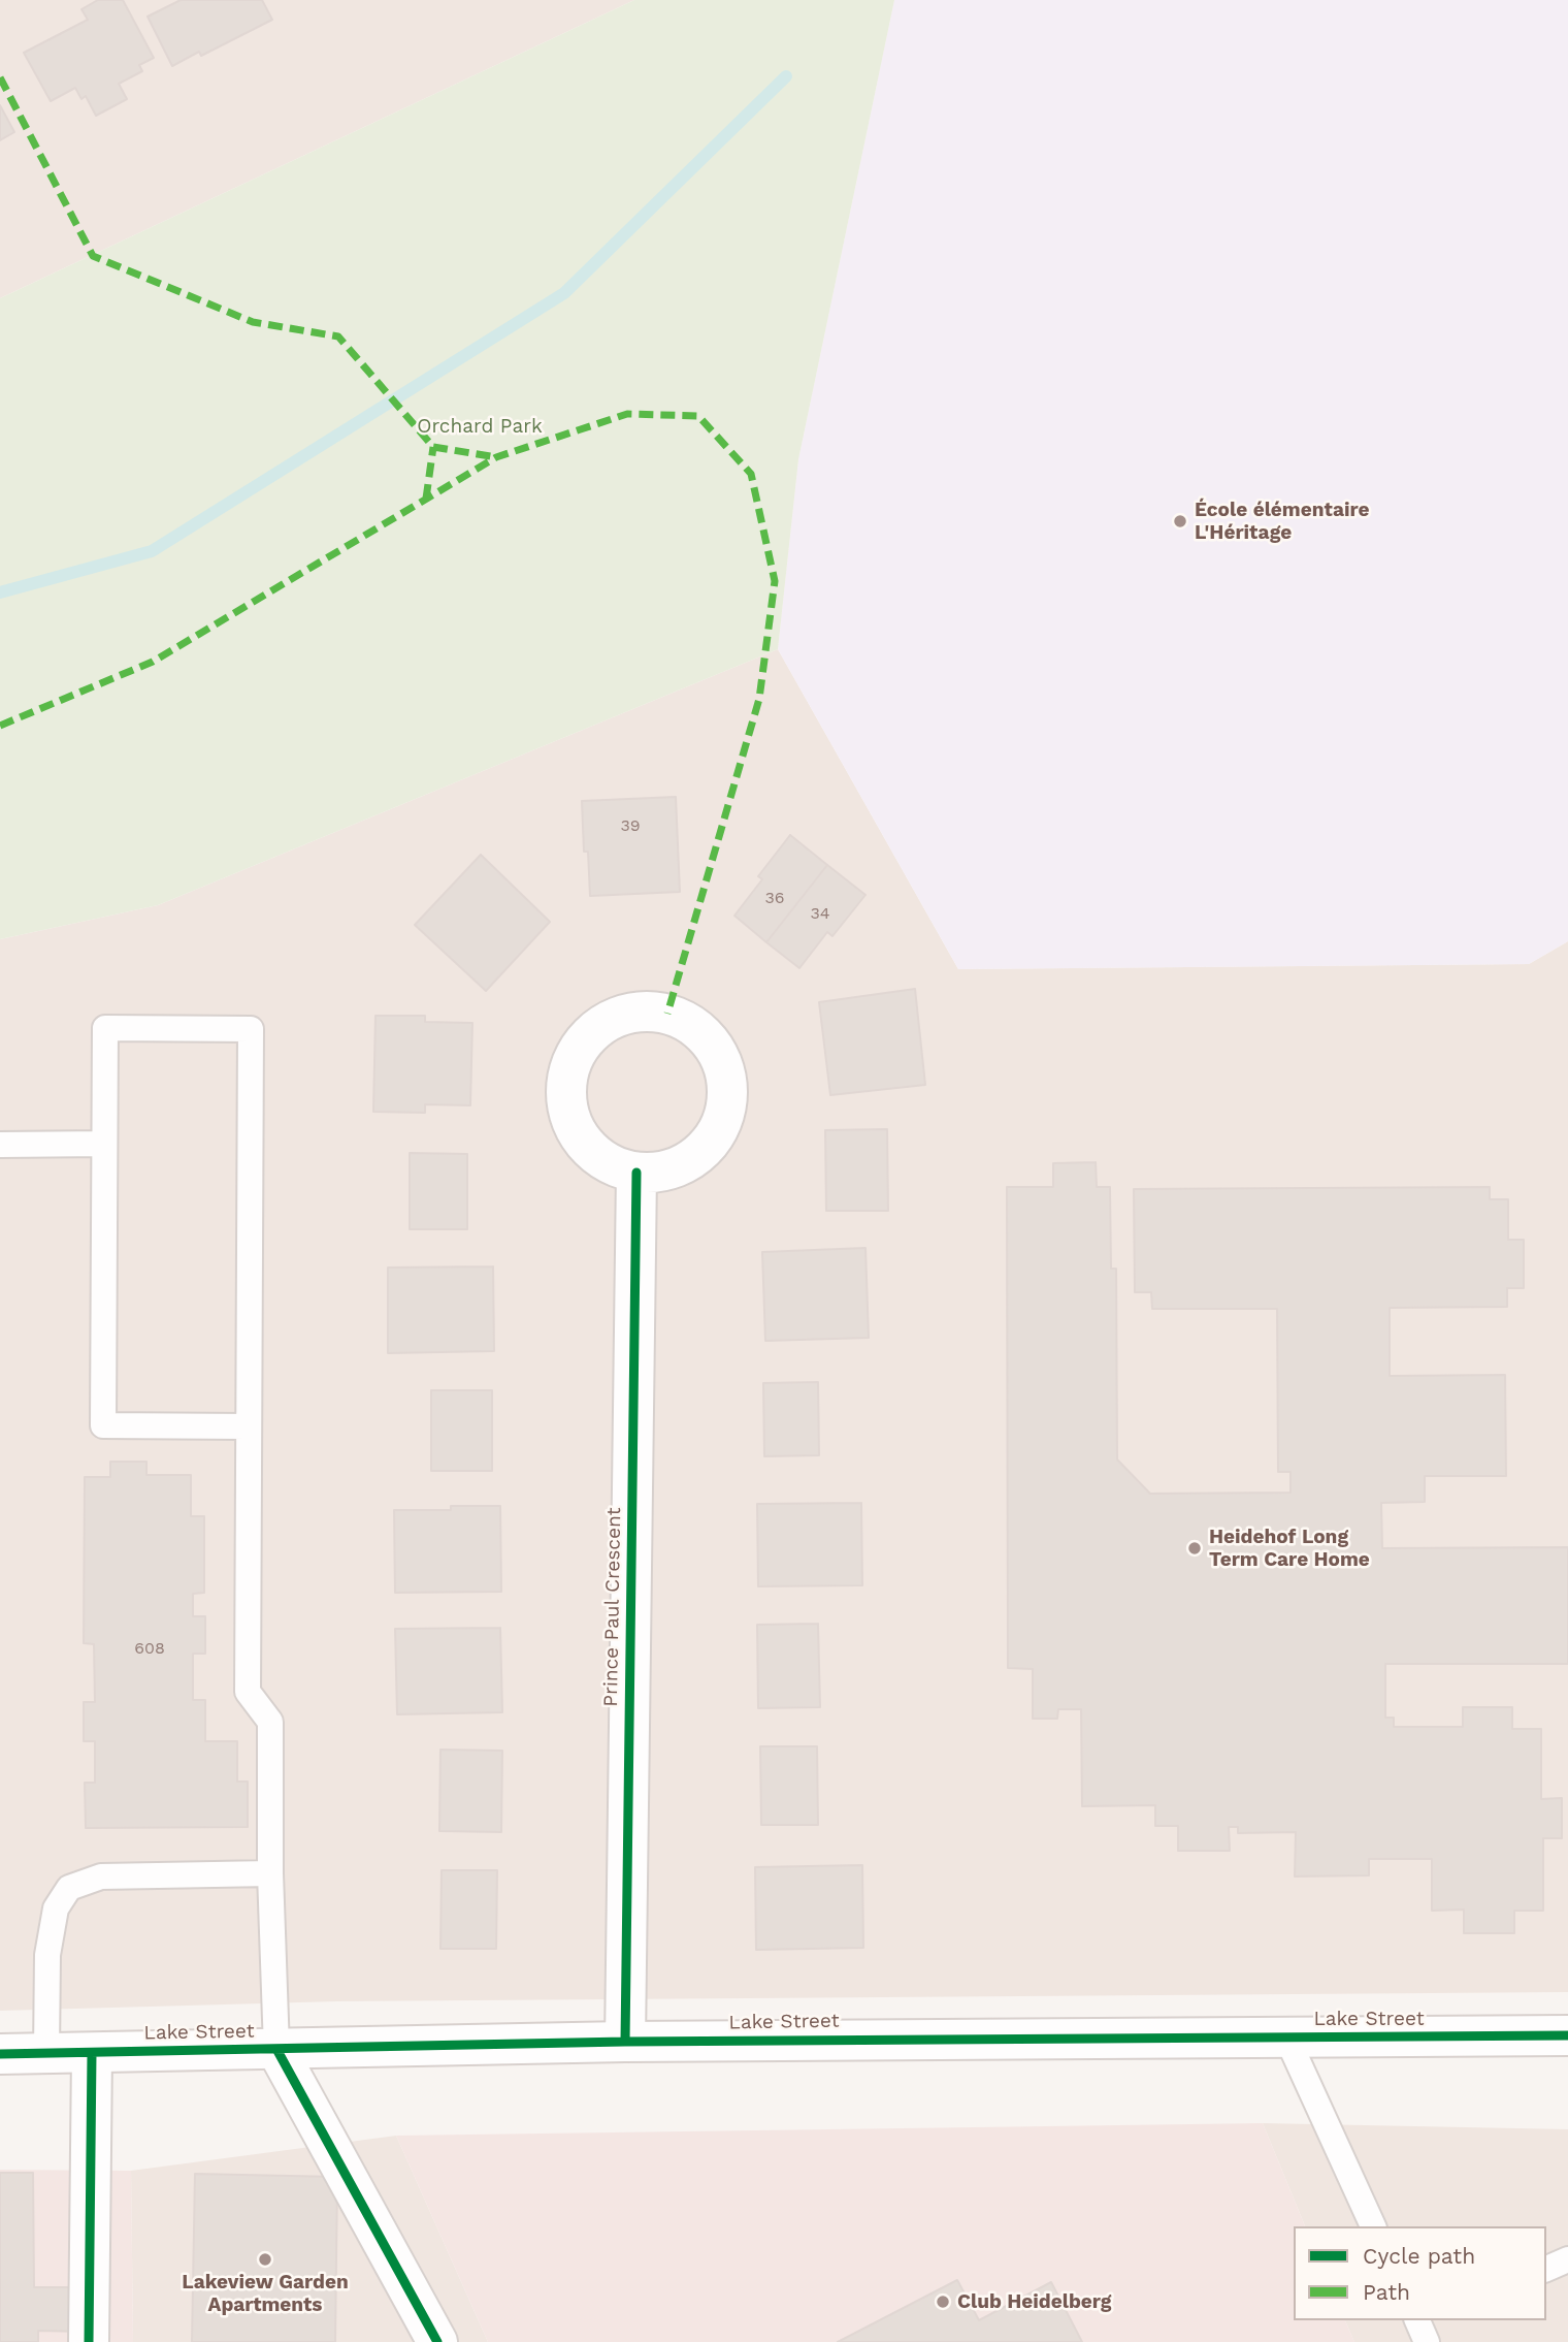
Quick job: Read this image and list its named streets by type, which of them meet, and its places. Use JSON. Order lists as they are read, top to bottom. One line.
{"streets":{"street":["Prince Paul Crescent","Lake Street"]},"crossings":[["Prince Paul Crescent","Lake Street"]],"parks":["Orchard Park"],"places":["École élémentaire L'Héritage","Heidehof Long Term Care Home","Lakeview Garden Apartments","Club Heidelberg"],"house_numbers":["39","36","34","608"],"legend":["Cycle path","Path"]}
